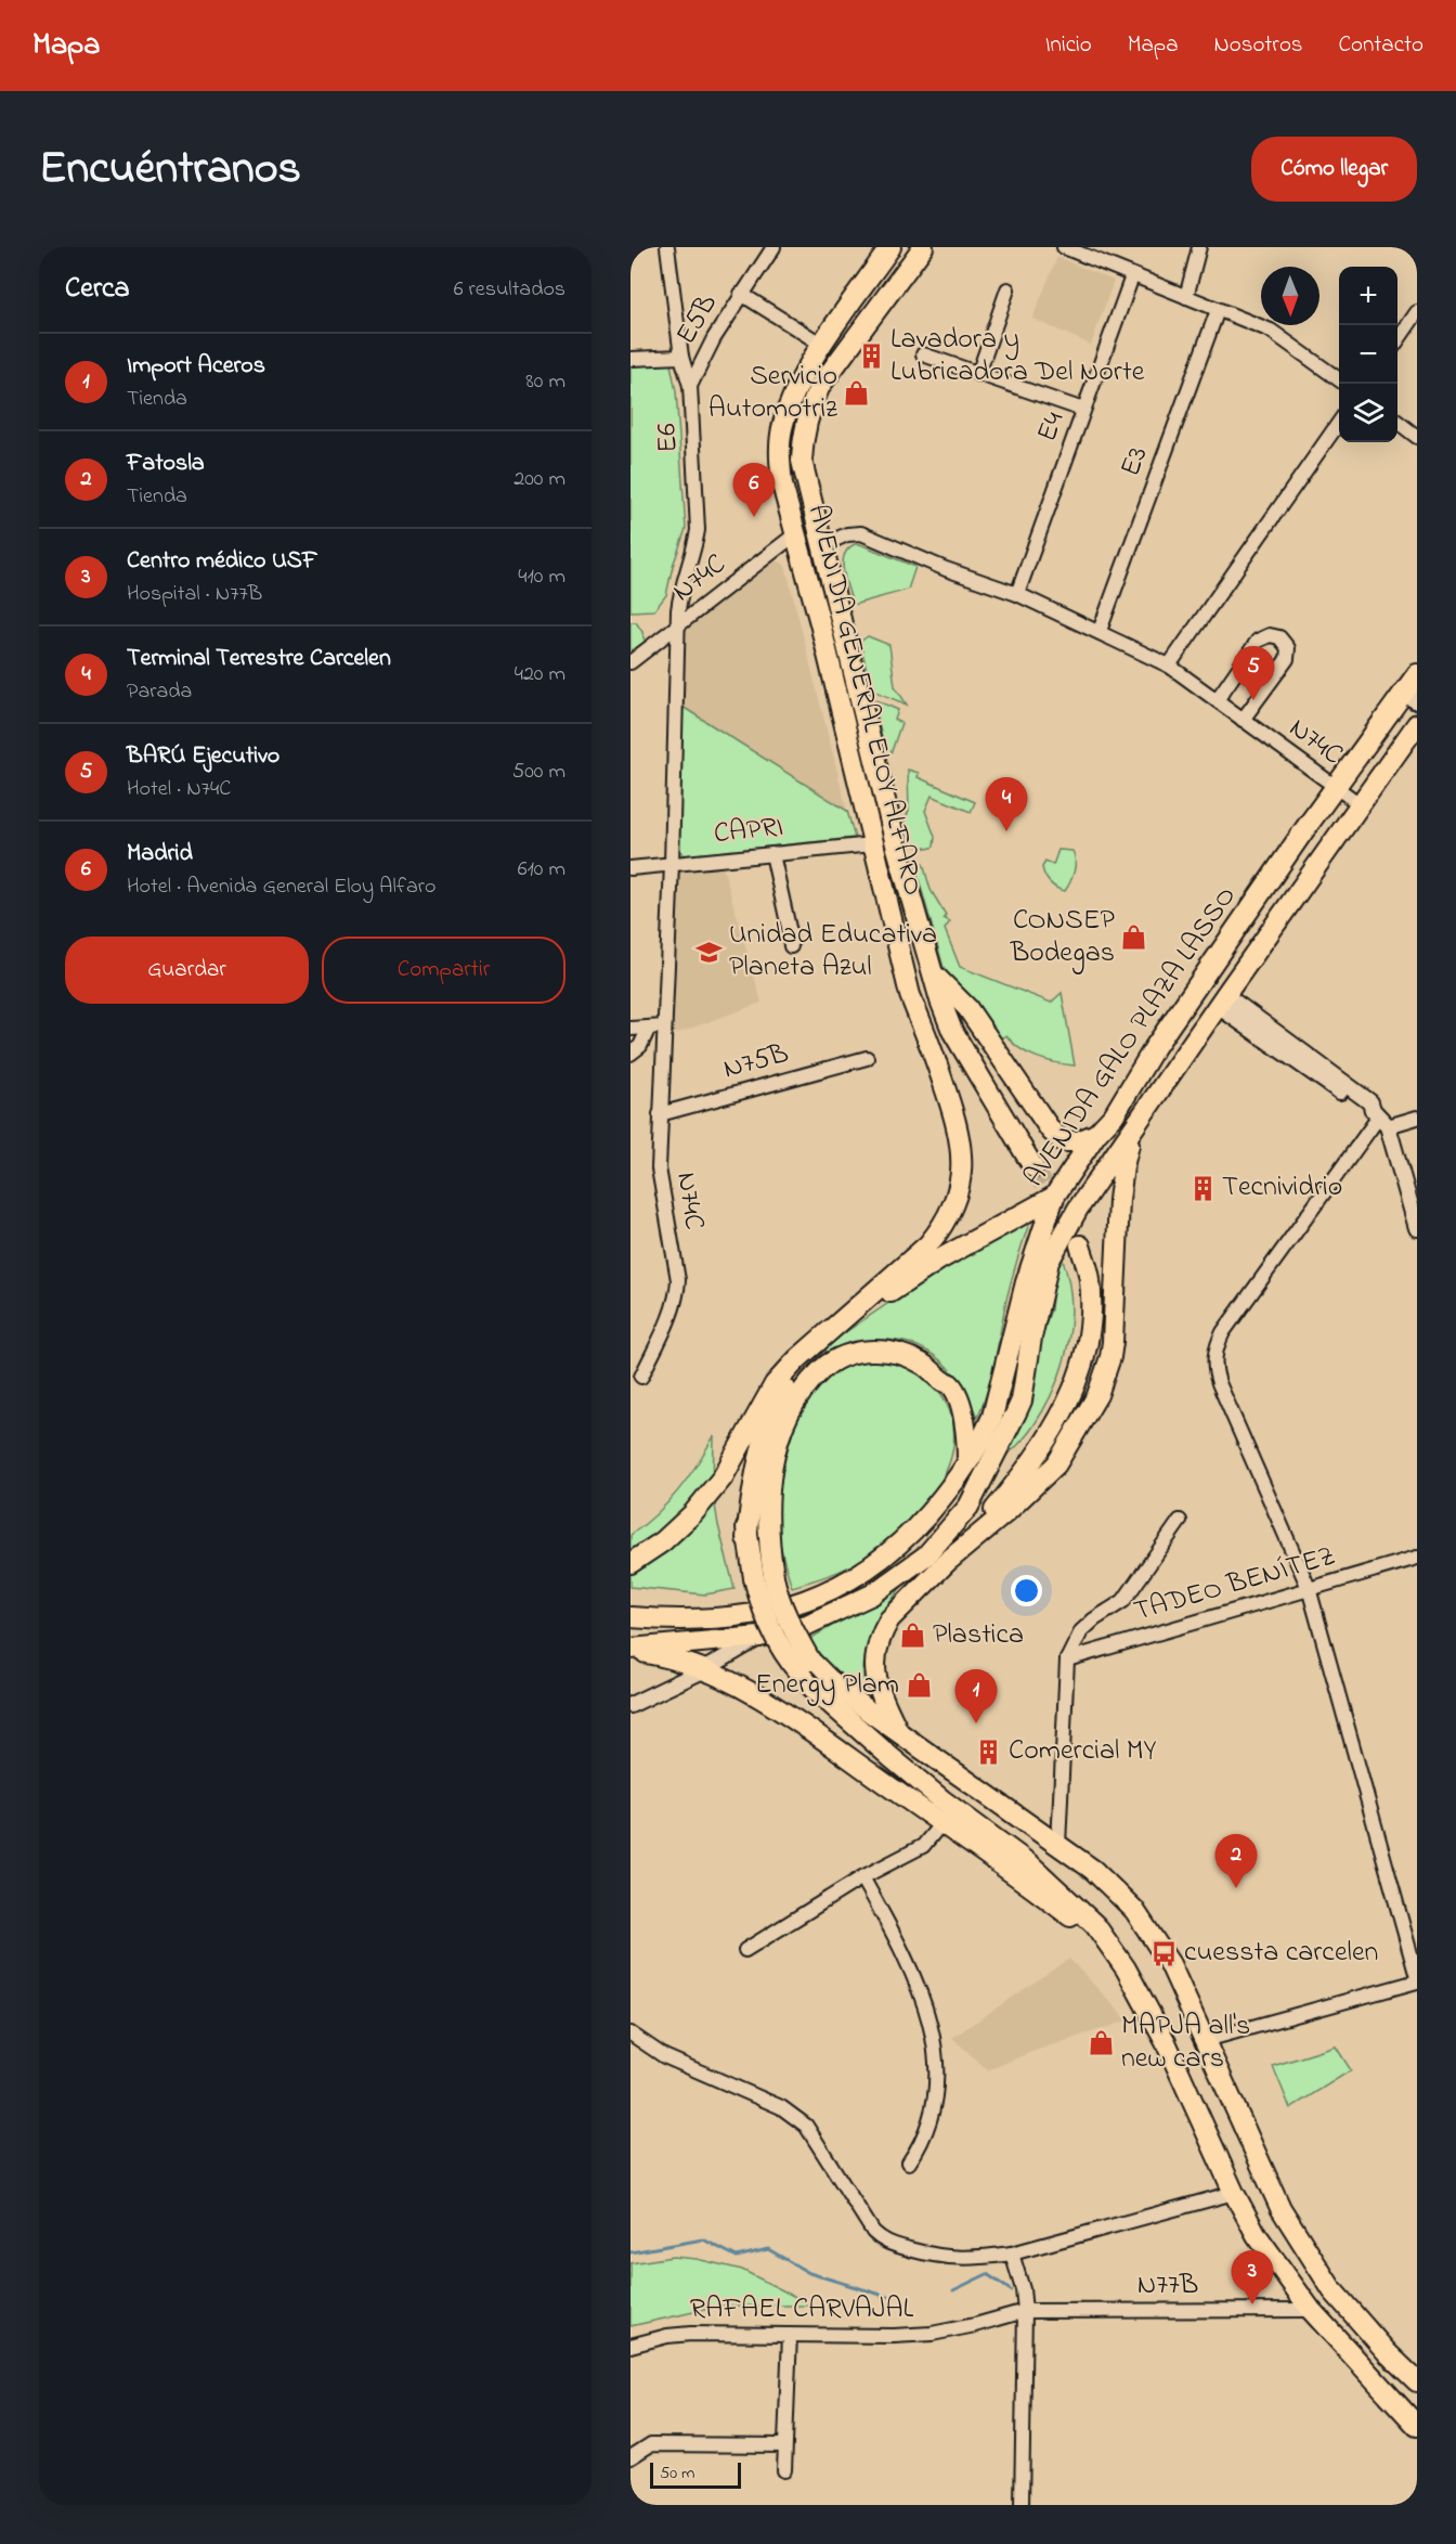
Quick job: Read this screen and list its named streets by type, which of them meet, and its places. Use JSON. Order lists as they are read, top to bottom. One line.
{"streets":{"main road":["AVENIDA GENERAL ELOY ALFARO","AVENIDA GALO PLAZA LASSO"],"street":["E5B","E4","E6","E3","N74C","CAPRI","N75B","TADEO BENÍTEZ","N77B","RAFAEL CARVAJAL"]},"crossings":[["E5B","E6"],["E4","N74C"],["E6","N74C"],["E3","N74C"],["N74C","AVENIDA GENERAL ELOY ALFARO"],["N74C","CAPRI"],["N74C","AVENIDA GALO PLAZA LASSO"],["N74C","N75B"],["AVENIDA GENERAL ELOY ALFARO","CAPRI"],["N77B","RAFAEL CARVAJAL"]],"places":{"building":["Lavadora y Lubricadora Del Norte","Tecnividrio","Comercial MY"],"shop":["Servicio Automotriz","CONSEP Bodegas","Plastica","Energy Plam","MAPJA all's new cars"],"school or university":["Unidad Educativa Planeta Azul"],"bus stop":["cuessta carcelen"]},"scale_bar":"50 m","north":"bottom","page":{"header":"Mapa","nav":["Inicio","Mapa","Nosotros","Contacto"],"title":"Encuéntranos","buttons":["Cómo llegar",["Guardar","Compartir"]],"heading":["Cerca","6 resultados"],"map_buttons":["+","−"],"list":[{"mark":"1","name":"Import Aceros","note":"Tienda","value":"80 m"},{"mark":"2","name":"Fatosla","note":"Tienda","value":"200 m"},{"mark":"3","name":"Centro médico USF","note":"Hospital · N77B","value":"410 m"},{"mark":"4","name":"Terminal Terrestre Carcelen","note":"Parada","value":"420 m"},{"mark":"5","name":"BARÚ Ejecutivo","note":"Hotel · N74C","value":"500 m"},{"mark":"6","name":"Madrid","note":"Hotel · Avenida General Eloy Alfaro","value":"610 m"}],"pins":["6","5","4","1","2","3"],"scale":"50 m"}}
